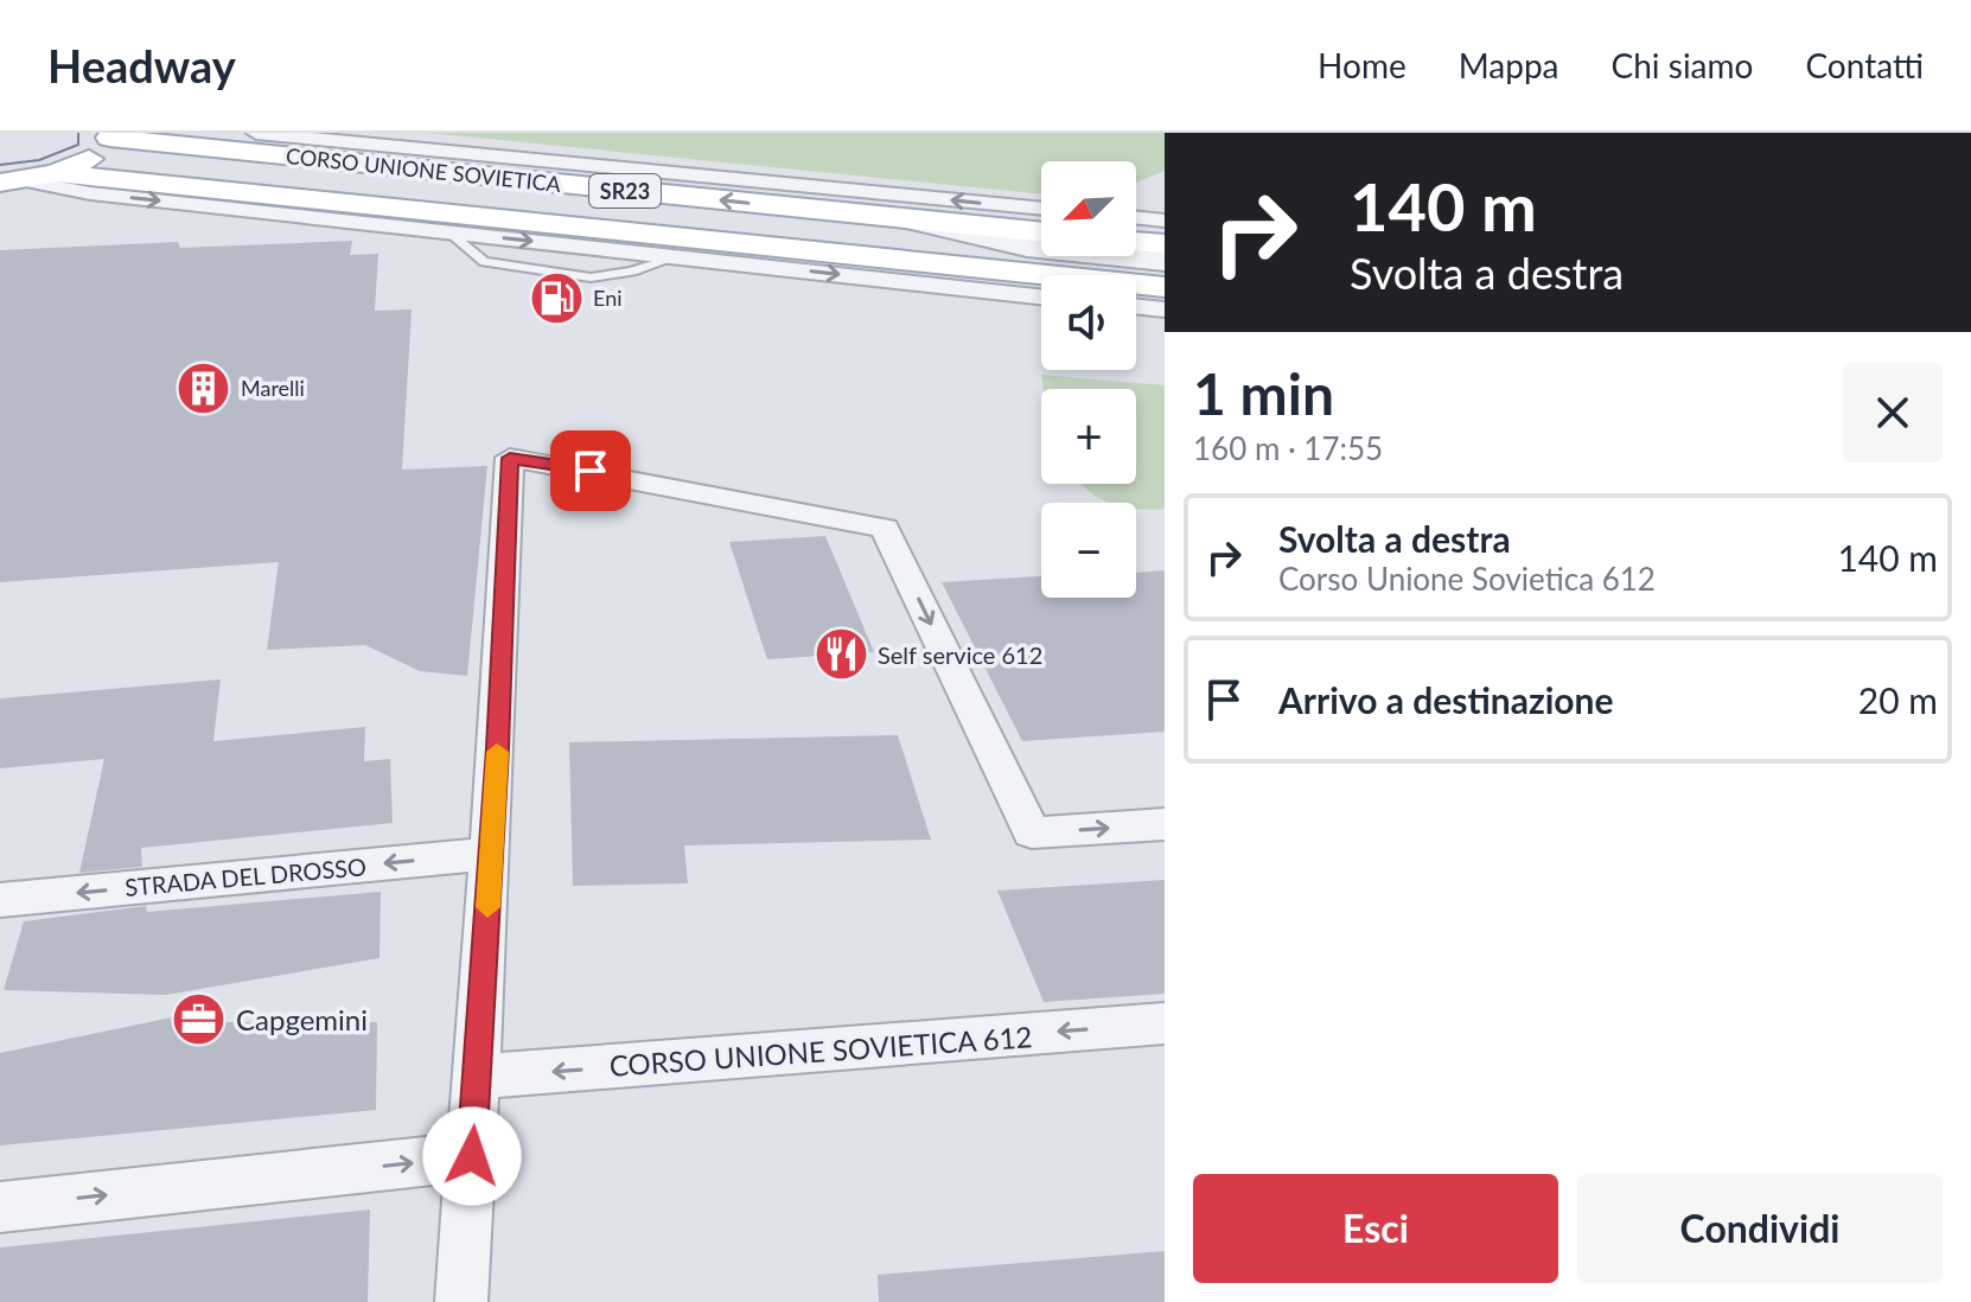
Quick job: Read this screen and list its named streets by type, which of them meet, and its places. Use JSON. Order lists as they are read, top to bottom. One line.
{"streets":{"main road":["CORSO UNIONE SOVIETICA","SR23"],"street":["STRADA DEL DROSSO","CORSO UNIONE SOVIETICA 612"]},"crossings":[["CORSO UNIONE SOVIETICA","SR23"]],"one_way":["CORSO UNIONE SOVIETICA 612"],"places":{"fuel station":["Eni"],"building":["Marelli"],"restaurant":["Self service 612"],"office":["Capgemini"]},"north":"bottom left","page":{"header":"Headway","nav":["Home","Mappa","Chi siamo","Contatti"],"turn":["140 m","Svolta a destra"],"map_buttons":["+","−"],"heading":["1 min","160 m · 17:55"],"list":[{"name":"Svolta a destra","note":"Corso Unione Sovietica 612","value":"140 m"},{"name":"Arrivo a destinazione","value":"20 m"}],"buttons":["Esci","Condividi"]}}
